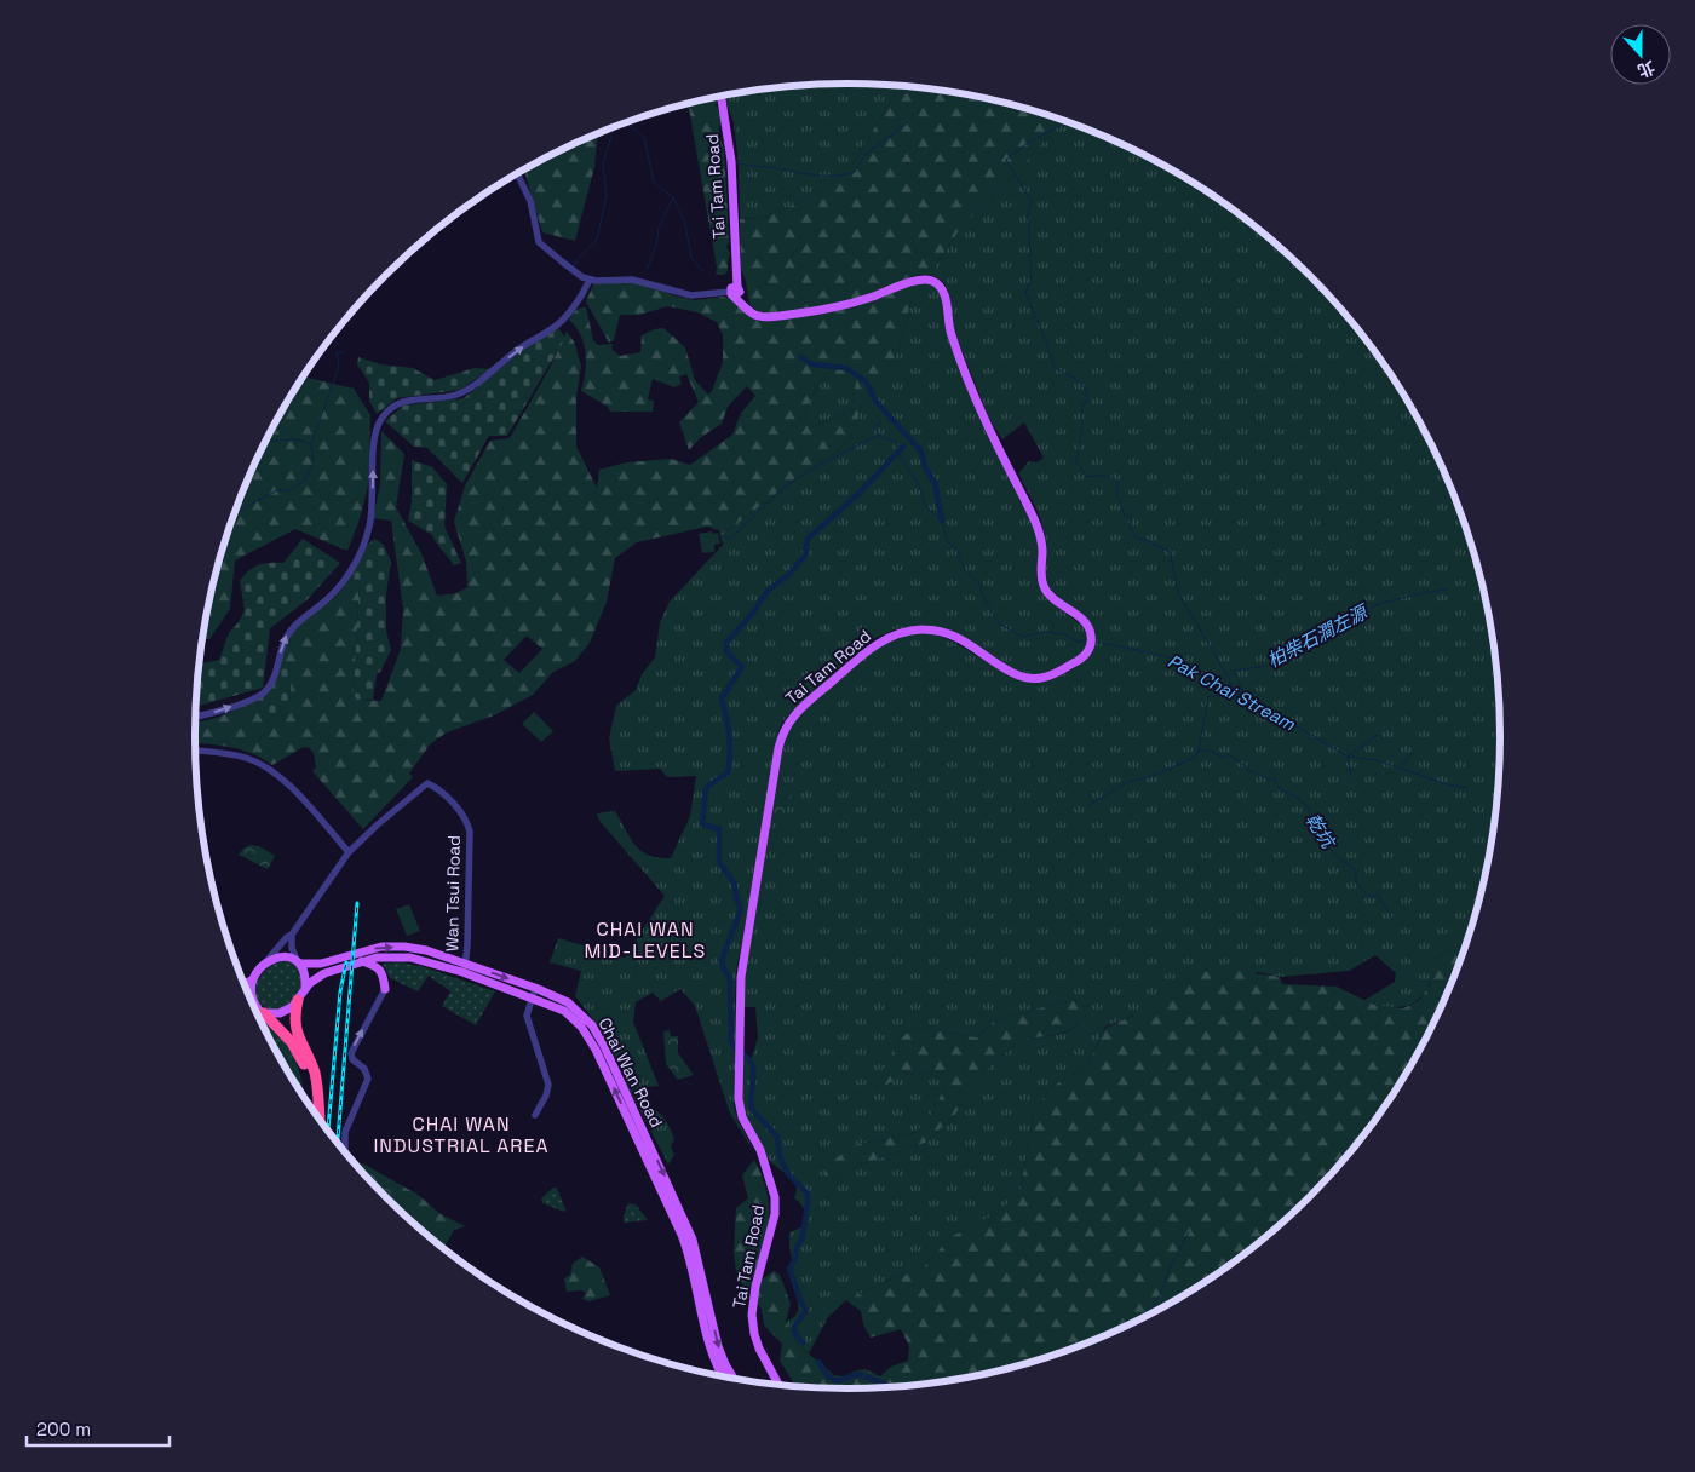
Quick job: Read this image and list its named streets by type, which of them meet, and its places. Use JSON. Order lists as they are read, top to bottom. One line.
{"streets":{"main road":["Tai Tam Road","Chai Wan Road"],"street":["Wan Tsui Road"]},"crossings":[["Wan Tsui Road","Chai Wan Road"]],"districts":["CHAI WAN MID-LEVELS","CHAI WAN INDUSTRIAL AREA"],"water":["柏柴石澗左源","Pak Chai Stream","乾坑"],"scale_bar":"200 m","north":"bottom"}
